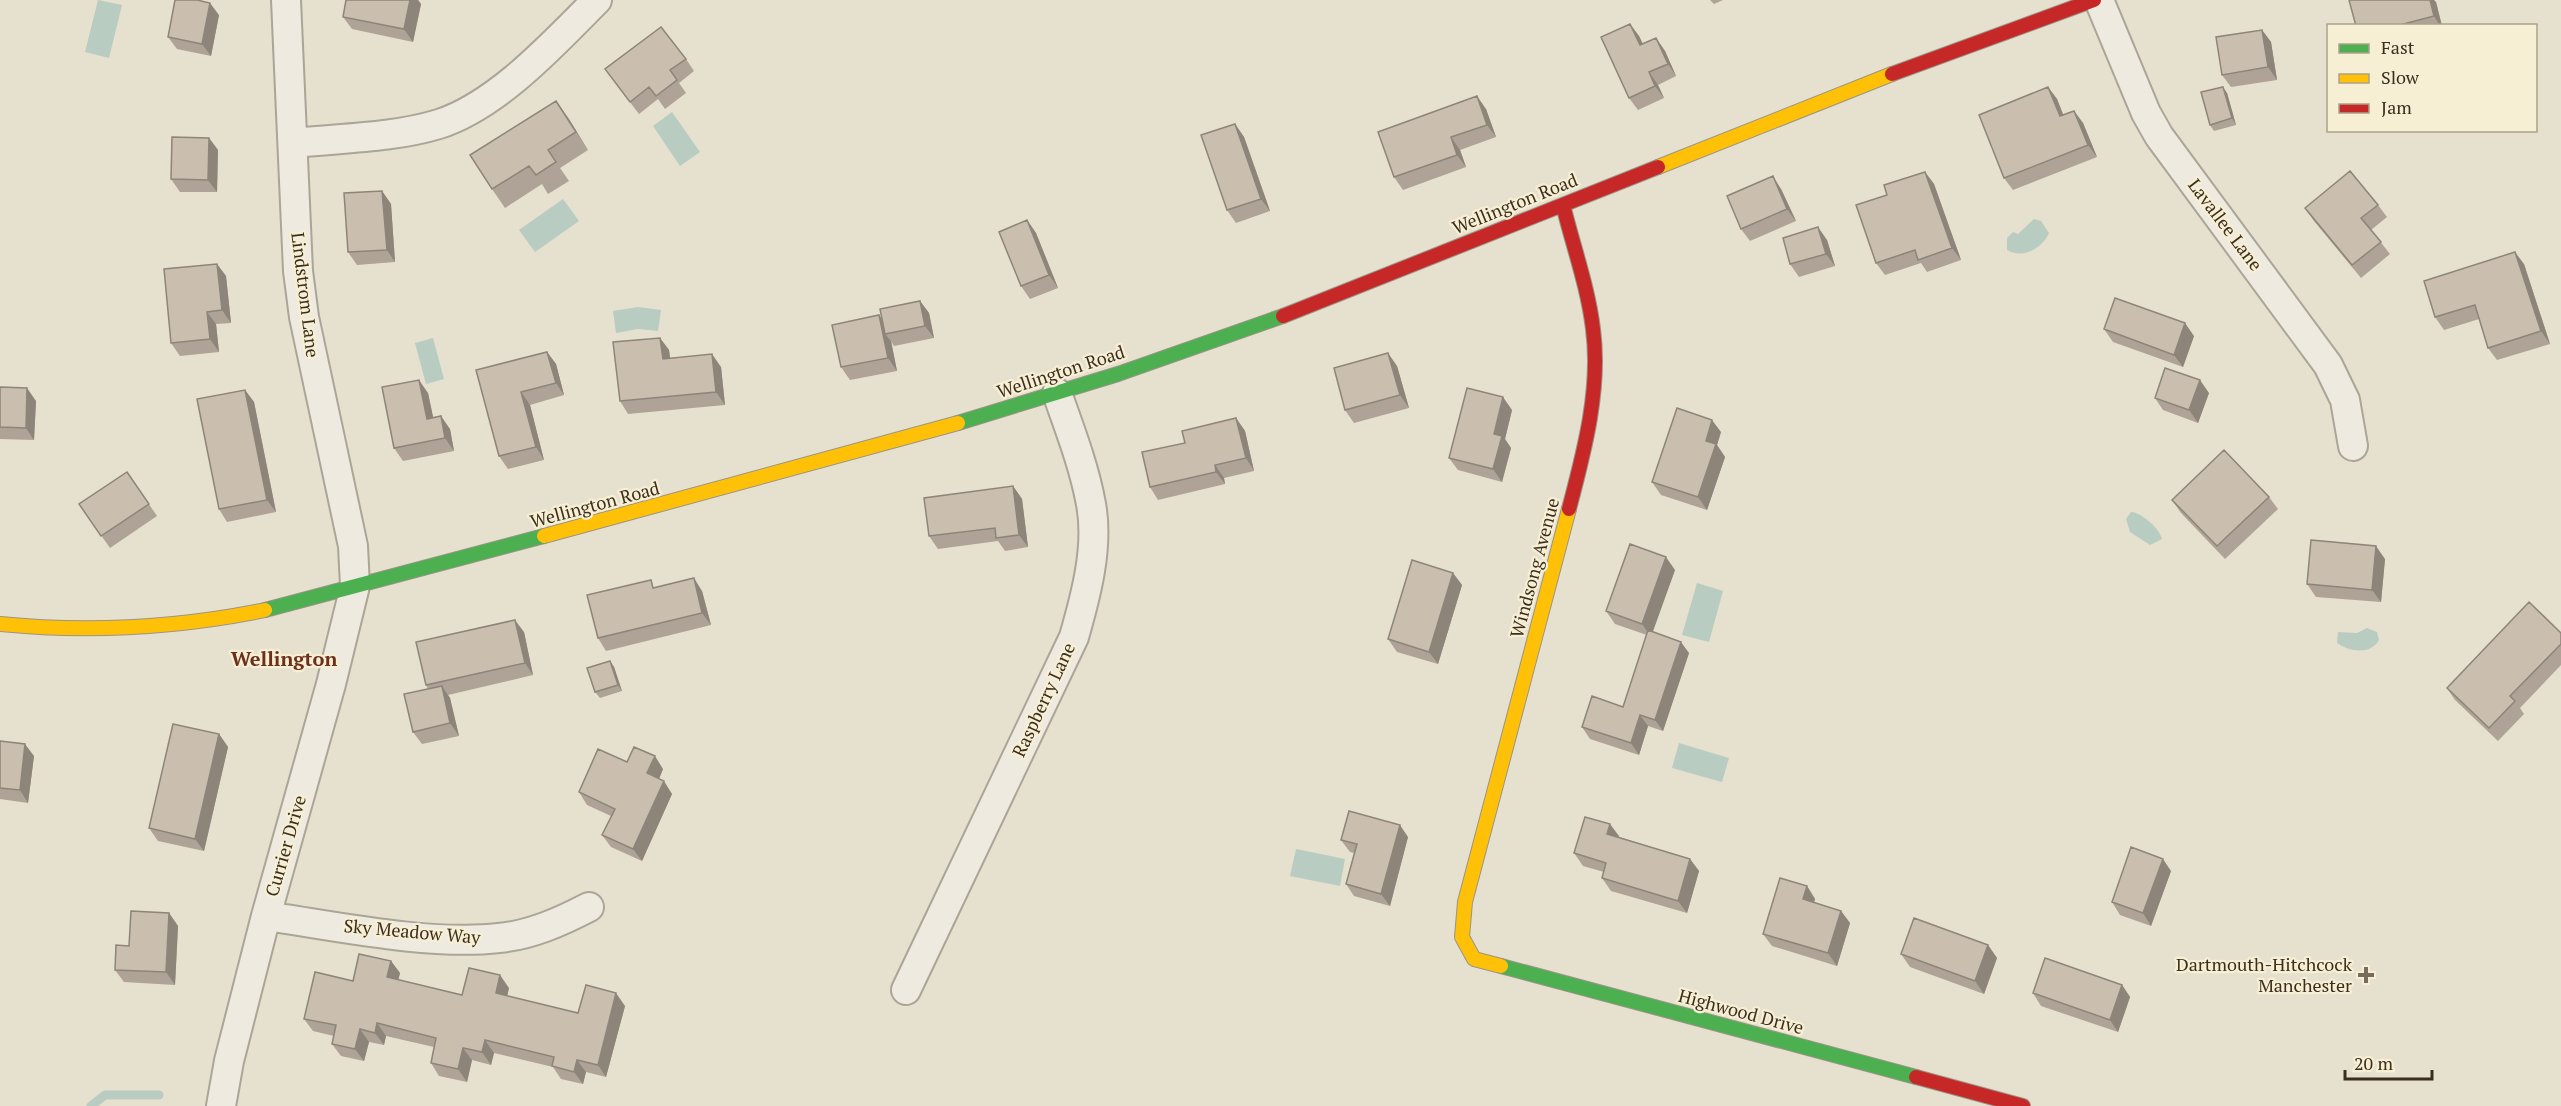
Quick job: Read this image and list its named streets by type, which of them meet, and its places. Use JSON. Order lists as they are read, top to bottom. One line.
{"streets":{"main road":["Wellington Road","Windsong Avenue","Highwood Drive"],"street":["Lavallee Lane","Lindstrom Lane","Raspberry Lane","Currier Drive","Sky Meadow Way"]},"crossings":[["Wellington Road","Lindstrom Lane"],["Wellington Road","Windsong Avenue"],["Wellington Road","Raspberry Lane"],["Wellington Road","Currier Drive"],["Lindstrom Lane","Currier Drive"],["Windsong Avenue","Highwood Drive"],["Currier Drive","Sky Meadow Way"]],"districts":["Wellington"],"places":{"health":["Dartmouth-Hitchcock Manchester"]},"legend":["Fast","Slow","Jam"],"scale_bar":"20 m"}
